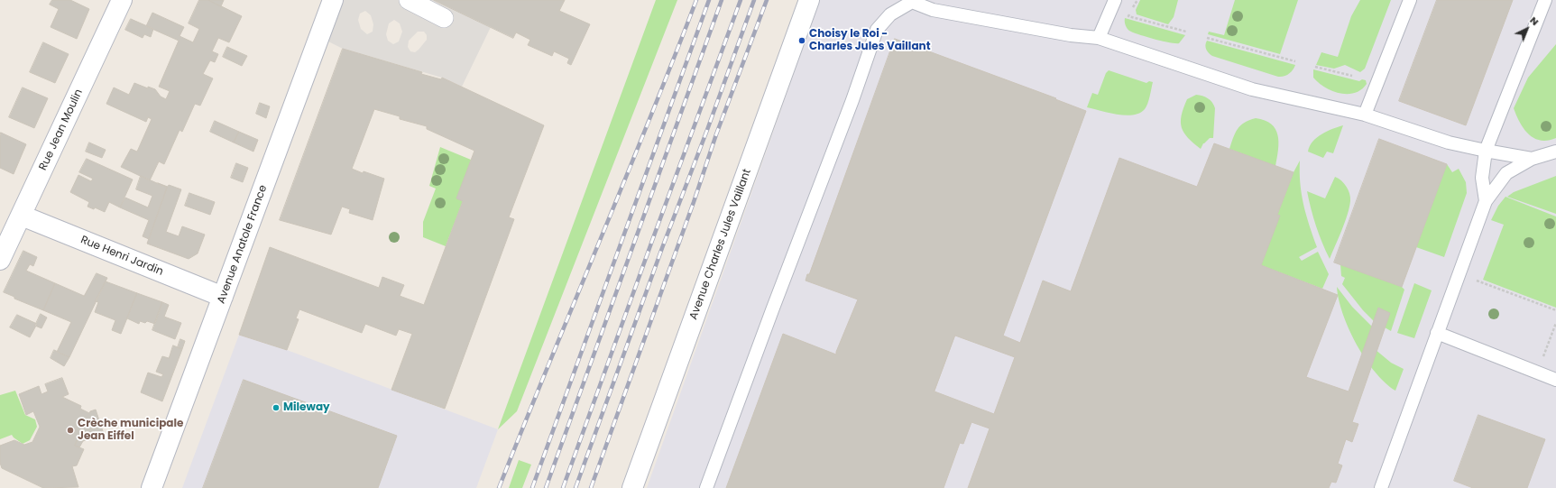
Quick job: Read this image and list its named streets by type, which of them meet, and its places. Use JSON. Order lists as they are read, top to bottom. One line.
{"streets":{"street":["Rue Jean Moulin","Avenue Anatole France","Avenue Charles Jules Vaillant","Rue Henri Jardin"]},"crossings":[["Rue Jean Moulin","Rue Henri Jardin"],["Avenue Anatole France","Rue Henri Jardin"]],"places":["Choisy le Roi - Charles Jules Vaillant","Mileway","Crèche municipale Jean Eiffel"],"north":"top right"}
